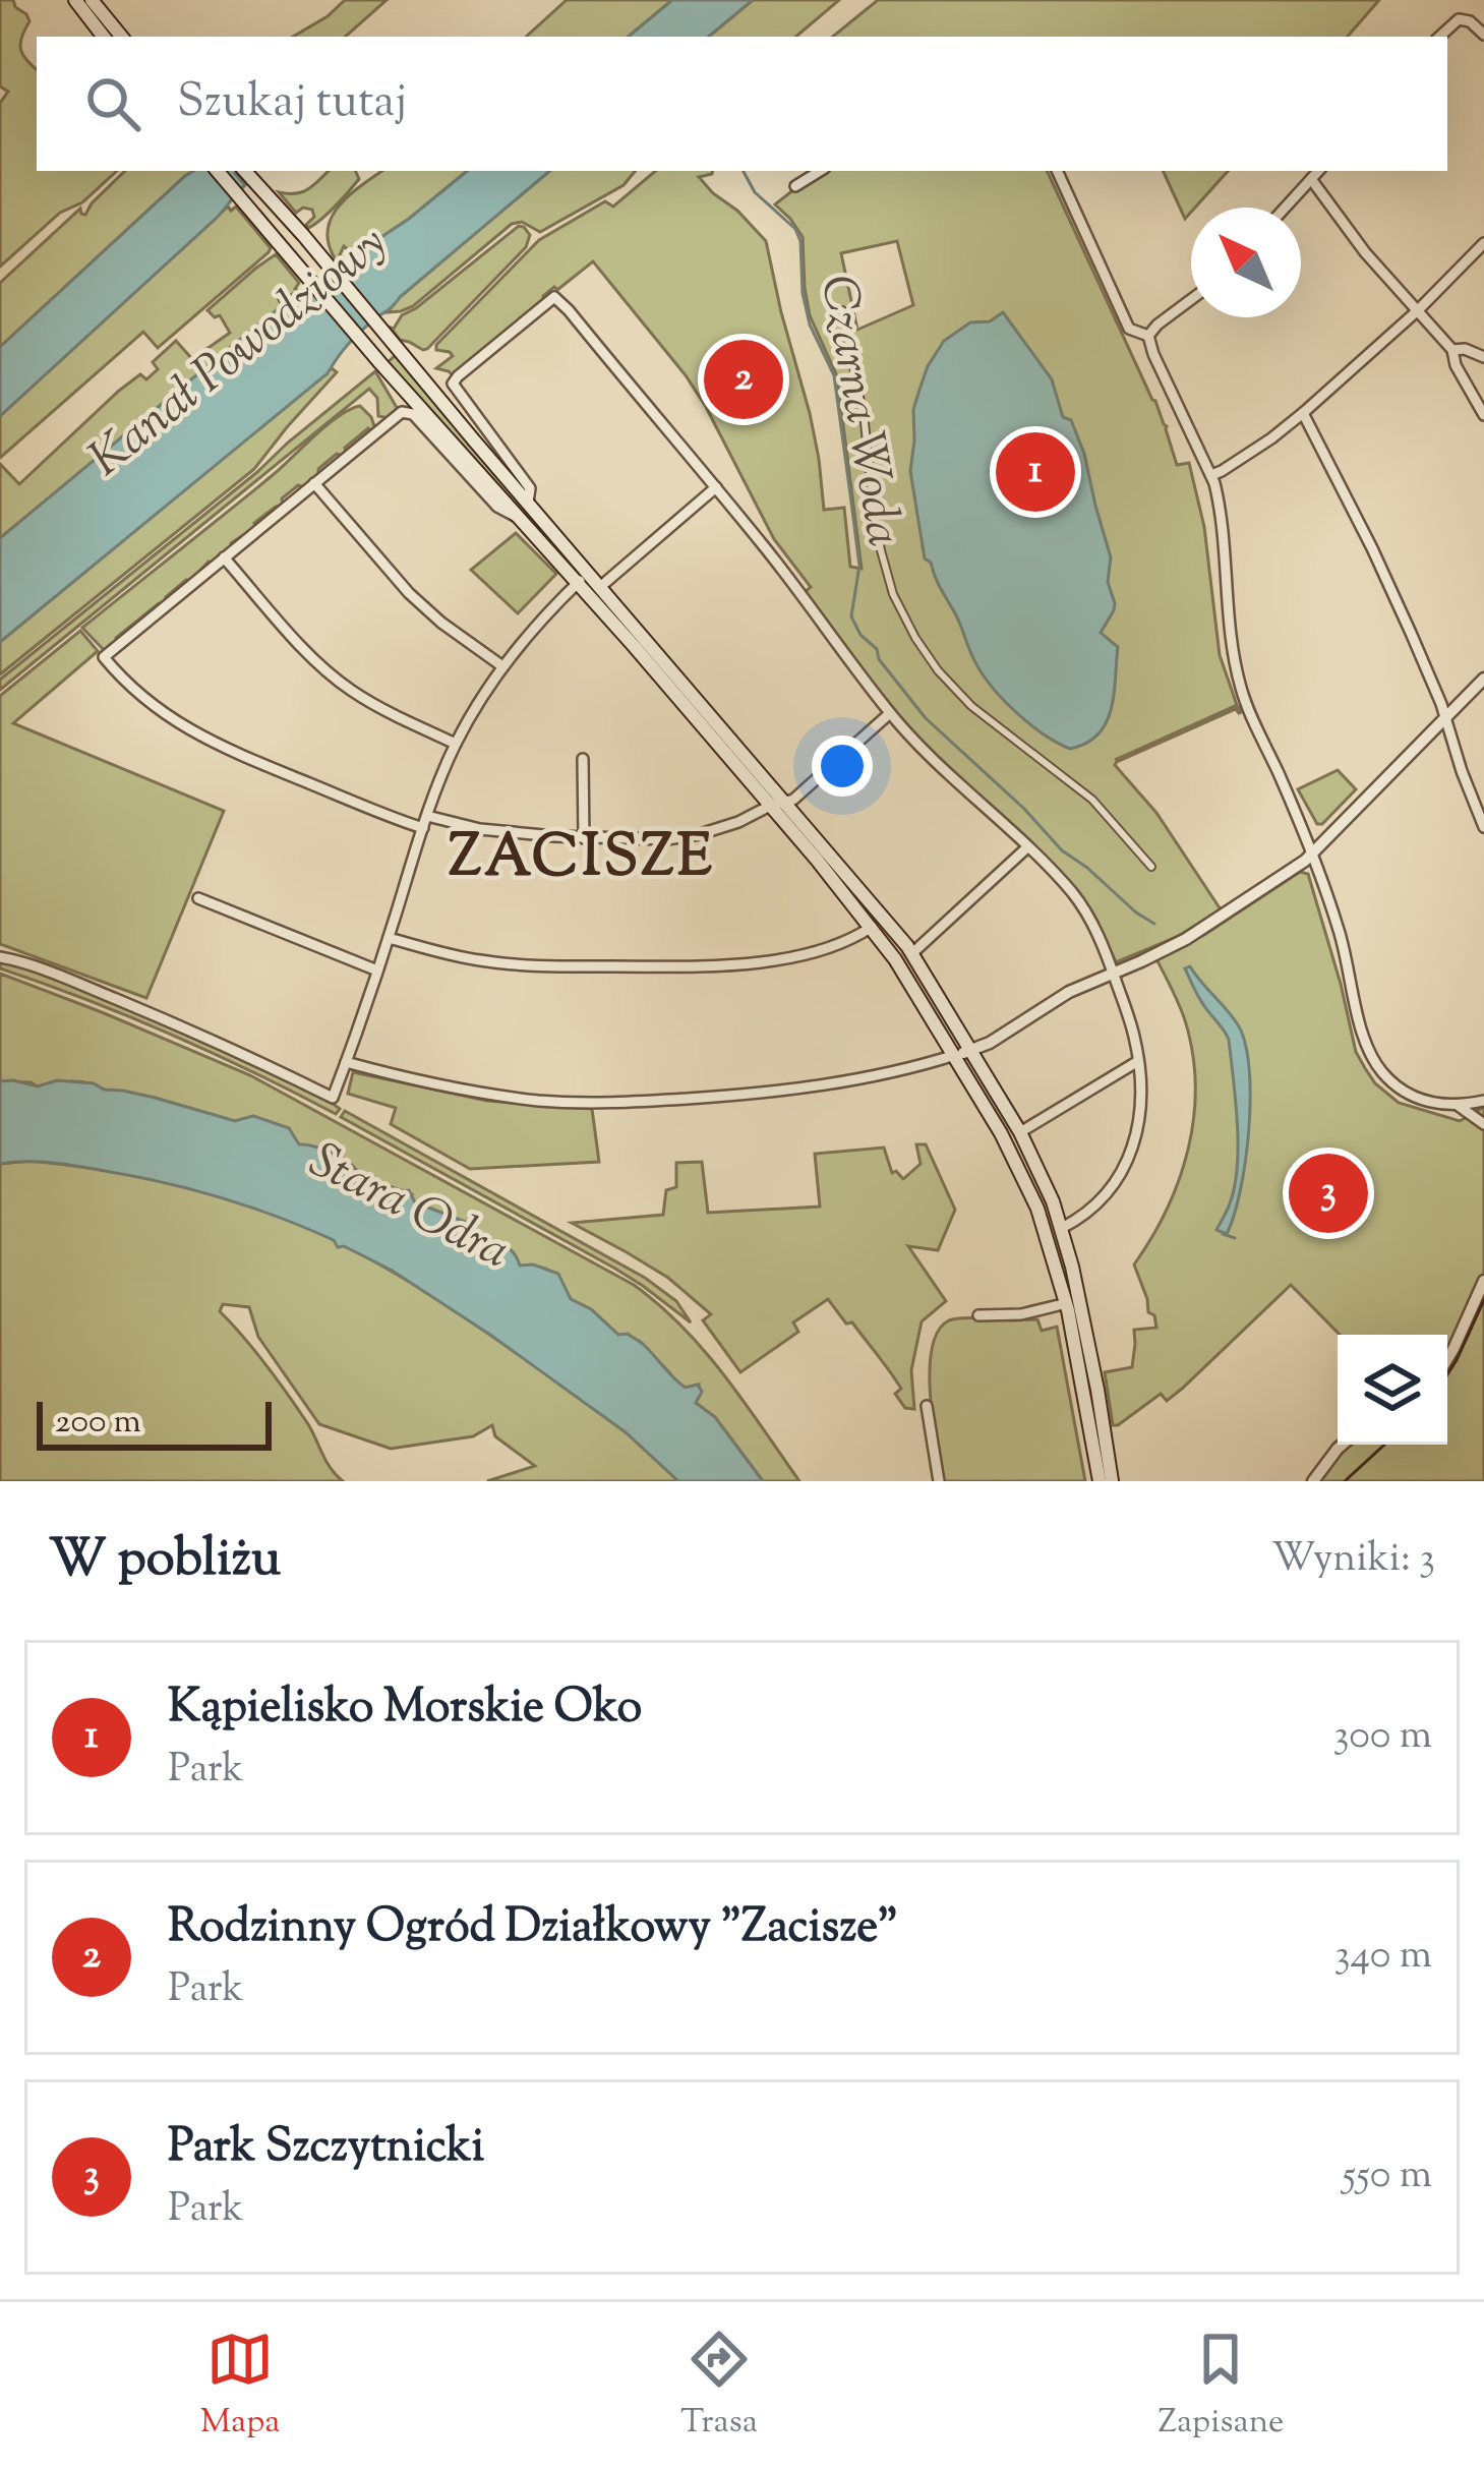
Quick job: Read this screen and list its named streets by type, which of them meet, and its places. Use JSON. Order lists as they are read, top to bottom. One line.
{"districts":["ZACISZE"],"water":["Kanał Powodziowy","Czarna Woda","Stara Odra"],"scale_bar":"200 m","north":"top left","page":{"search":"Szukaj tutaj","pins":["2","1","3"],"scale":"200 m","heading":["W pobliżu","Wyniki: 3"],"list":[{"mark":"1","name":"Kąpielisko Morskie Oko","note":"Park","value":"300 m"},{"mark":"2","name":"Rodzinny Ogród Działkowy \"Zacisze\"","note":"Park","value":"340 m"},{"mark":"3","name":"Park Szczytnicki","note":"Park","value":"550 m"}],"nav":["Mapa","Trasa","Zapisane"]}}
